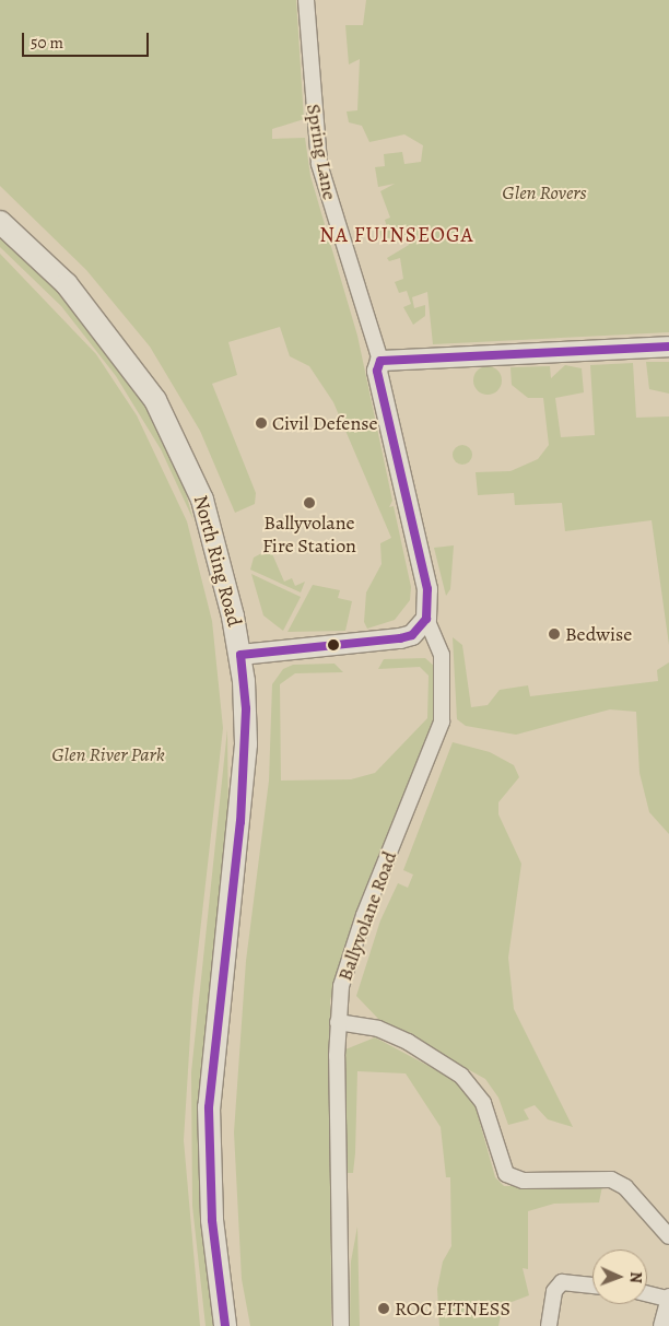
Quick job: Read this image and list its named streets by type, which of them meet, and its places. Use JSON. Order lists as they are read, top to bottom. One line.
{"streets":{"main road":["North Ring Road"],"street":["Spring Lane","Ballyvolane Road"]},"crossings":[["Spring Lane","Ballyvolane Road"]],"districts":["NA FUINSEOGA"],"parks":["Glen Rovers","Glen River Park"],"places":["Civil Defense","Ballyvolane Fire Station","Bedwise","ROC FITNESS"],"scale_bar":"50 m","north":"right"}
